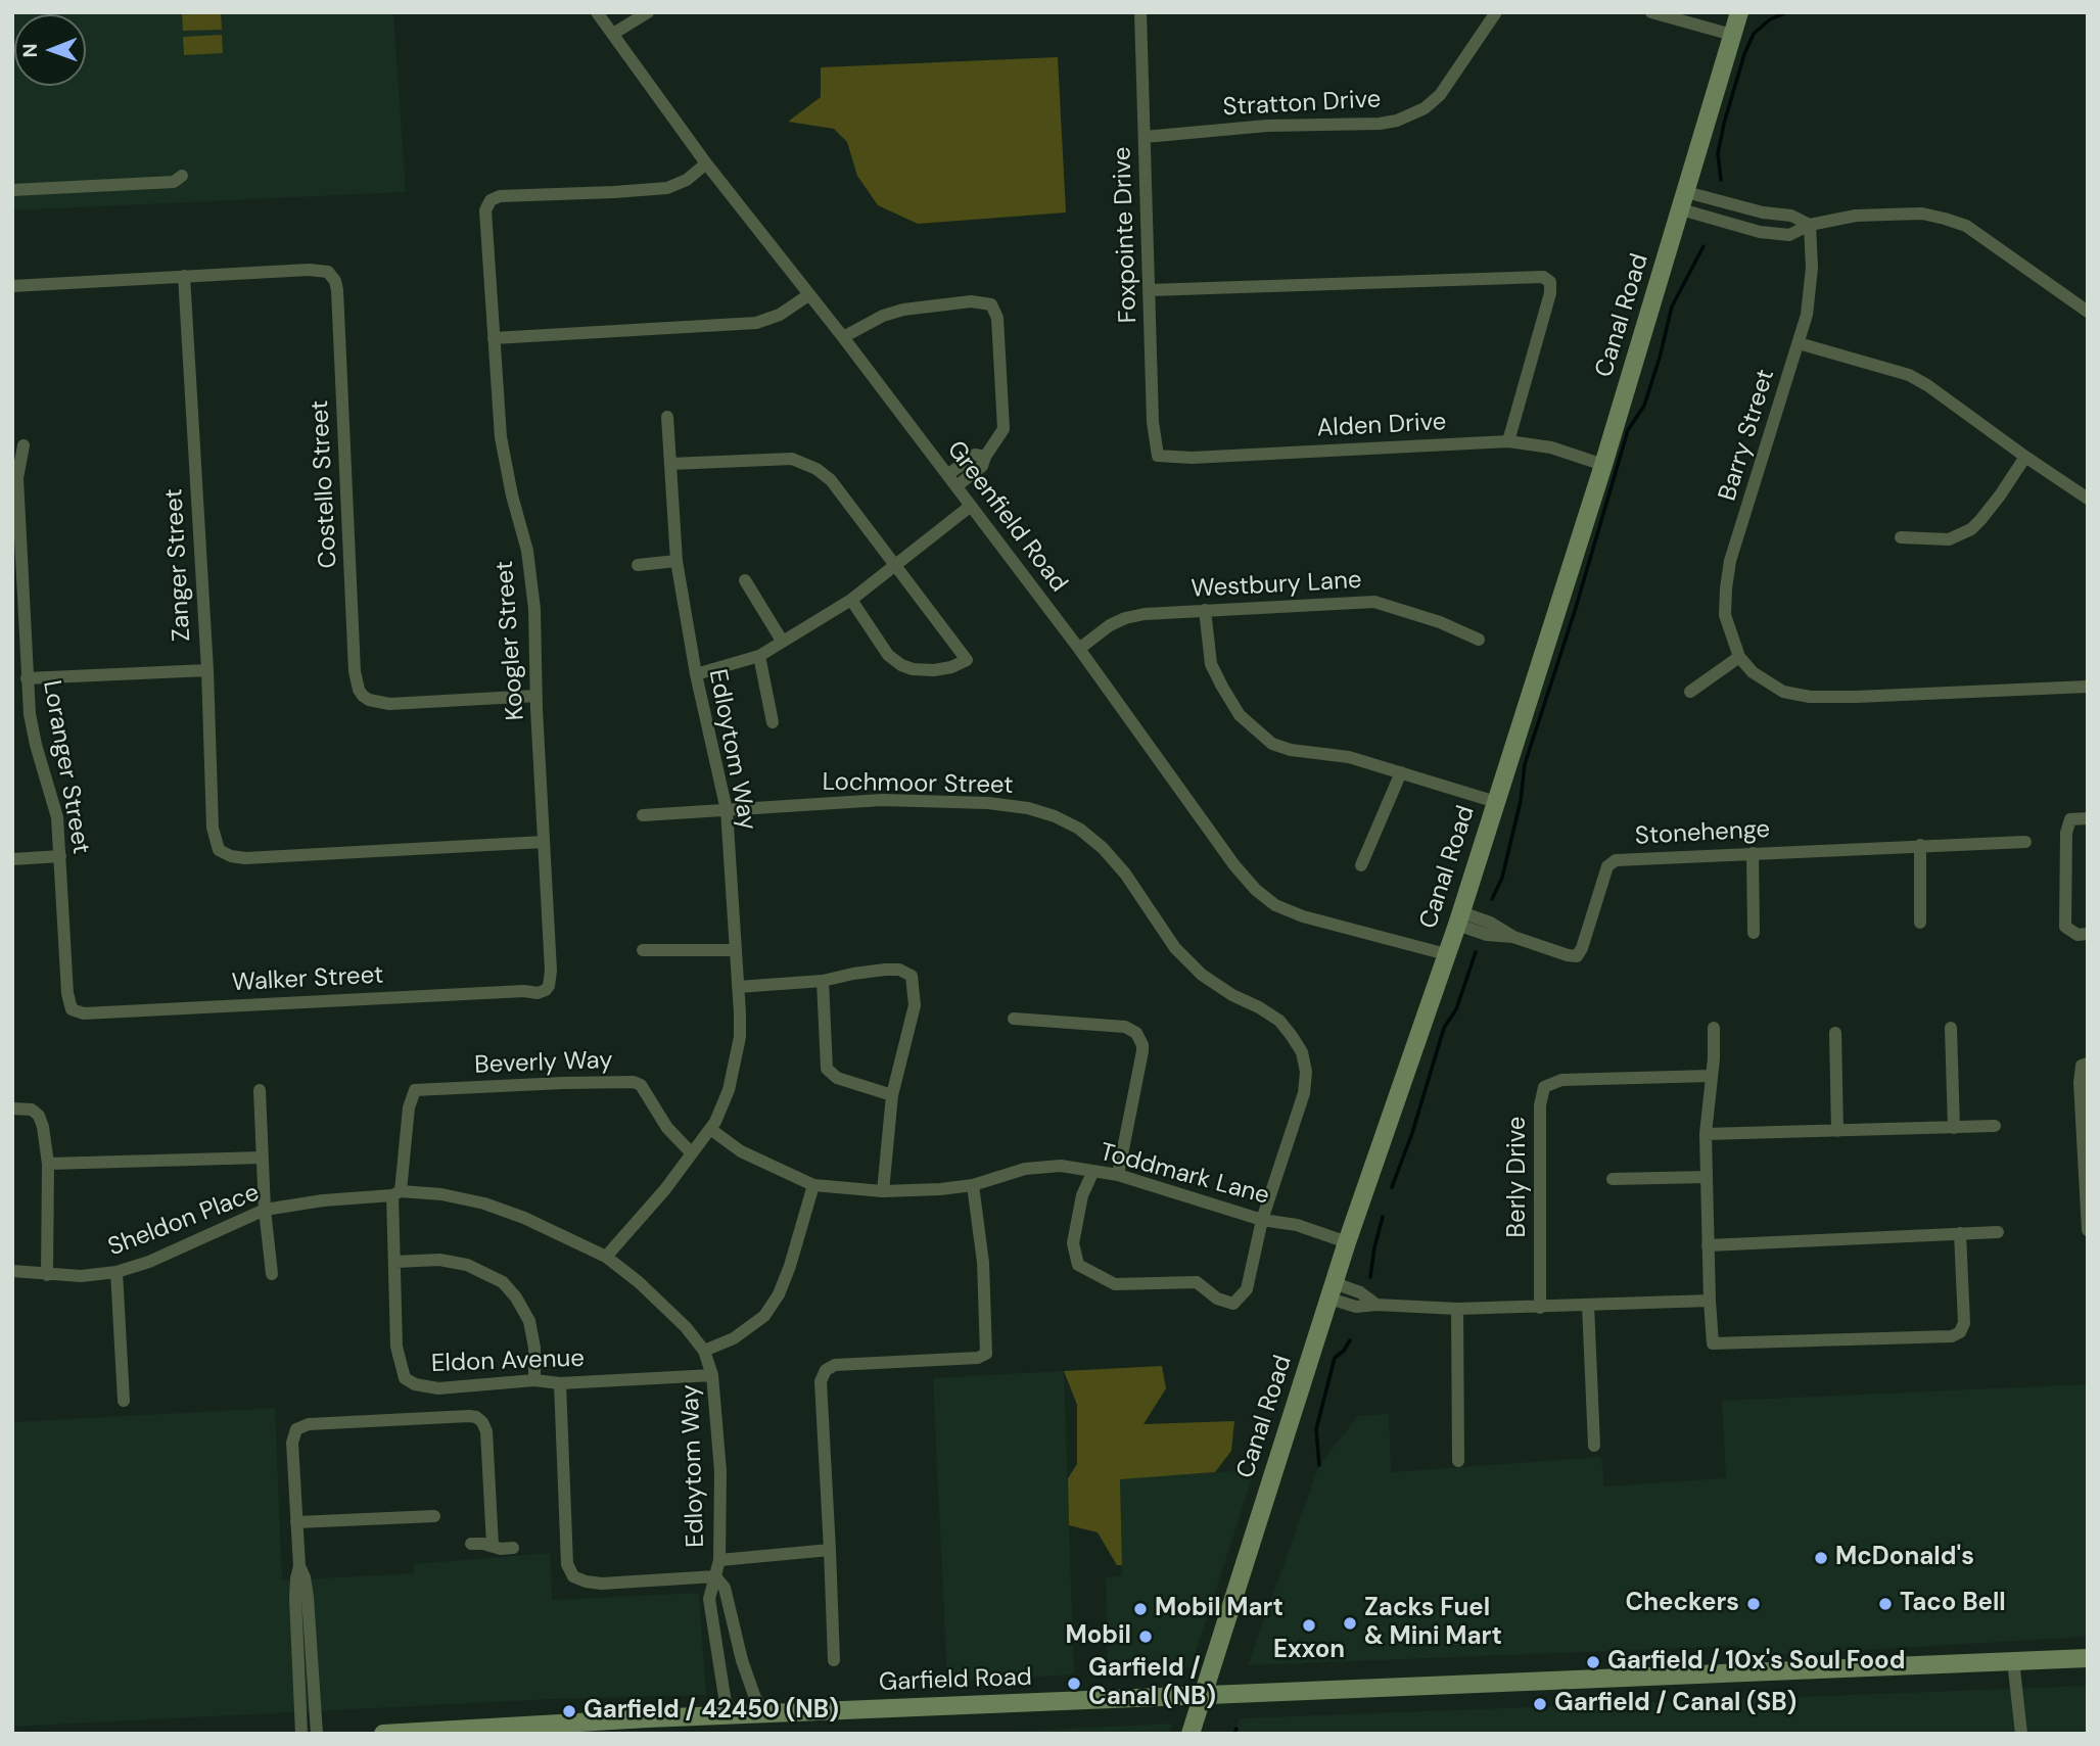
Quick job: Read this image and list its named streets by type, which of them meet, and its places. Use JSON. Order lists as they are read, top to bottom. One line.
{"streets":{"street":["Stratton Drive","Foxpointe Drive","Canal Road","Alden Drive","Barry Street","Costello Street","Greenfield Road","Zanger Street","Westbury Lane","Koogler Street","Edloytom Way","Loranger Street","Lochmoor Street","Stonehenge","Walker Street","Beverly Way","Toddmark Lane","Berly Drive","Sheldon Place","Eldon Avenue","Garfield Road"]},"crossings":[["Stratton Drive","Foxpointe Drive"],["Foxpointe Drive","Alden Drive"],["Canal Road","Alden Drive"],["Canal Road","Greenfield Road"],["Canal Road","Stonehenge"],["Canal Road","Toddmark Lane"],["Canal Road","Garfield Road"],["Costello Street","Zanger Street"],["Costello Street","Koogler Street"],["Greenfield Road","Westbury Lane"],["Greenfield Road","Koogler Street"],["Zanger Street","Koogler Street"],["Koogler Street","Walker Street"],["Edloytom Way","Lochmoor Street"],["Edloytom Way","Beverly Way"],["Edloytom Way","Sheldon Place"],["Edloytom Way","Eldon Avenue"],["Edloytom Way","Garfield Road"],["Loranger Street","Walker Street"],["Lochmoor Street","Toddmark Lane"],["Beverly Way","Sheldon Place"],["Beverly Way","Eldon Avenue"],["Sheldon Place","Eldon Avenue"]],"places":["McDonald's","Checkers","Taco Bell","Mobil Mart","Zacks Fuel & Mini Mart","Exxon","Mobil","Garfield / 10x's Soul Food","Garfield / Canal (NB)","Garfield / Canal (SB)","Garfield / 42450 (NB)"],"north":"left"}
